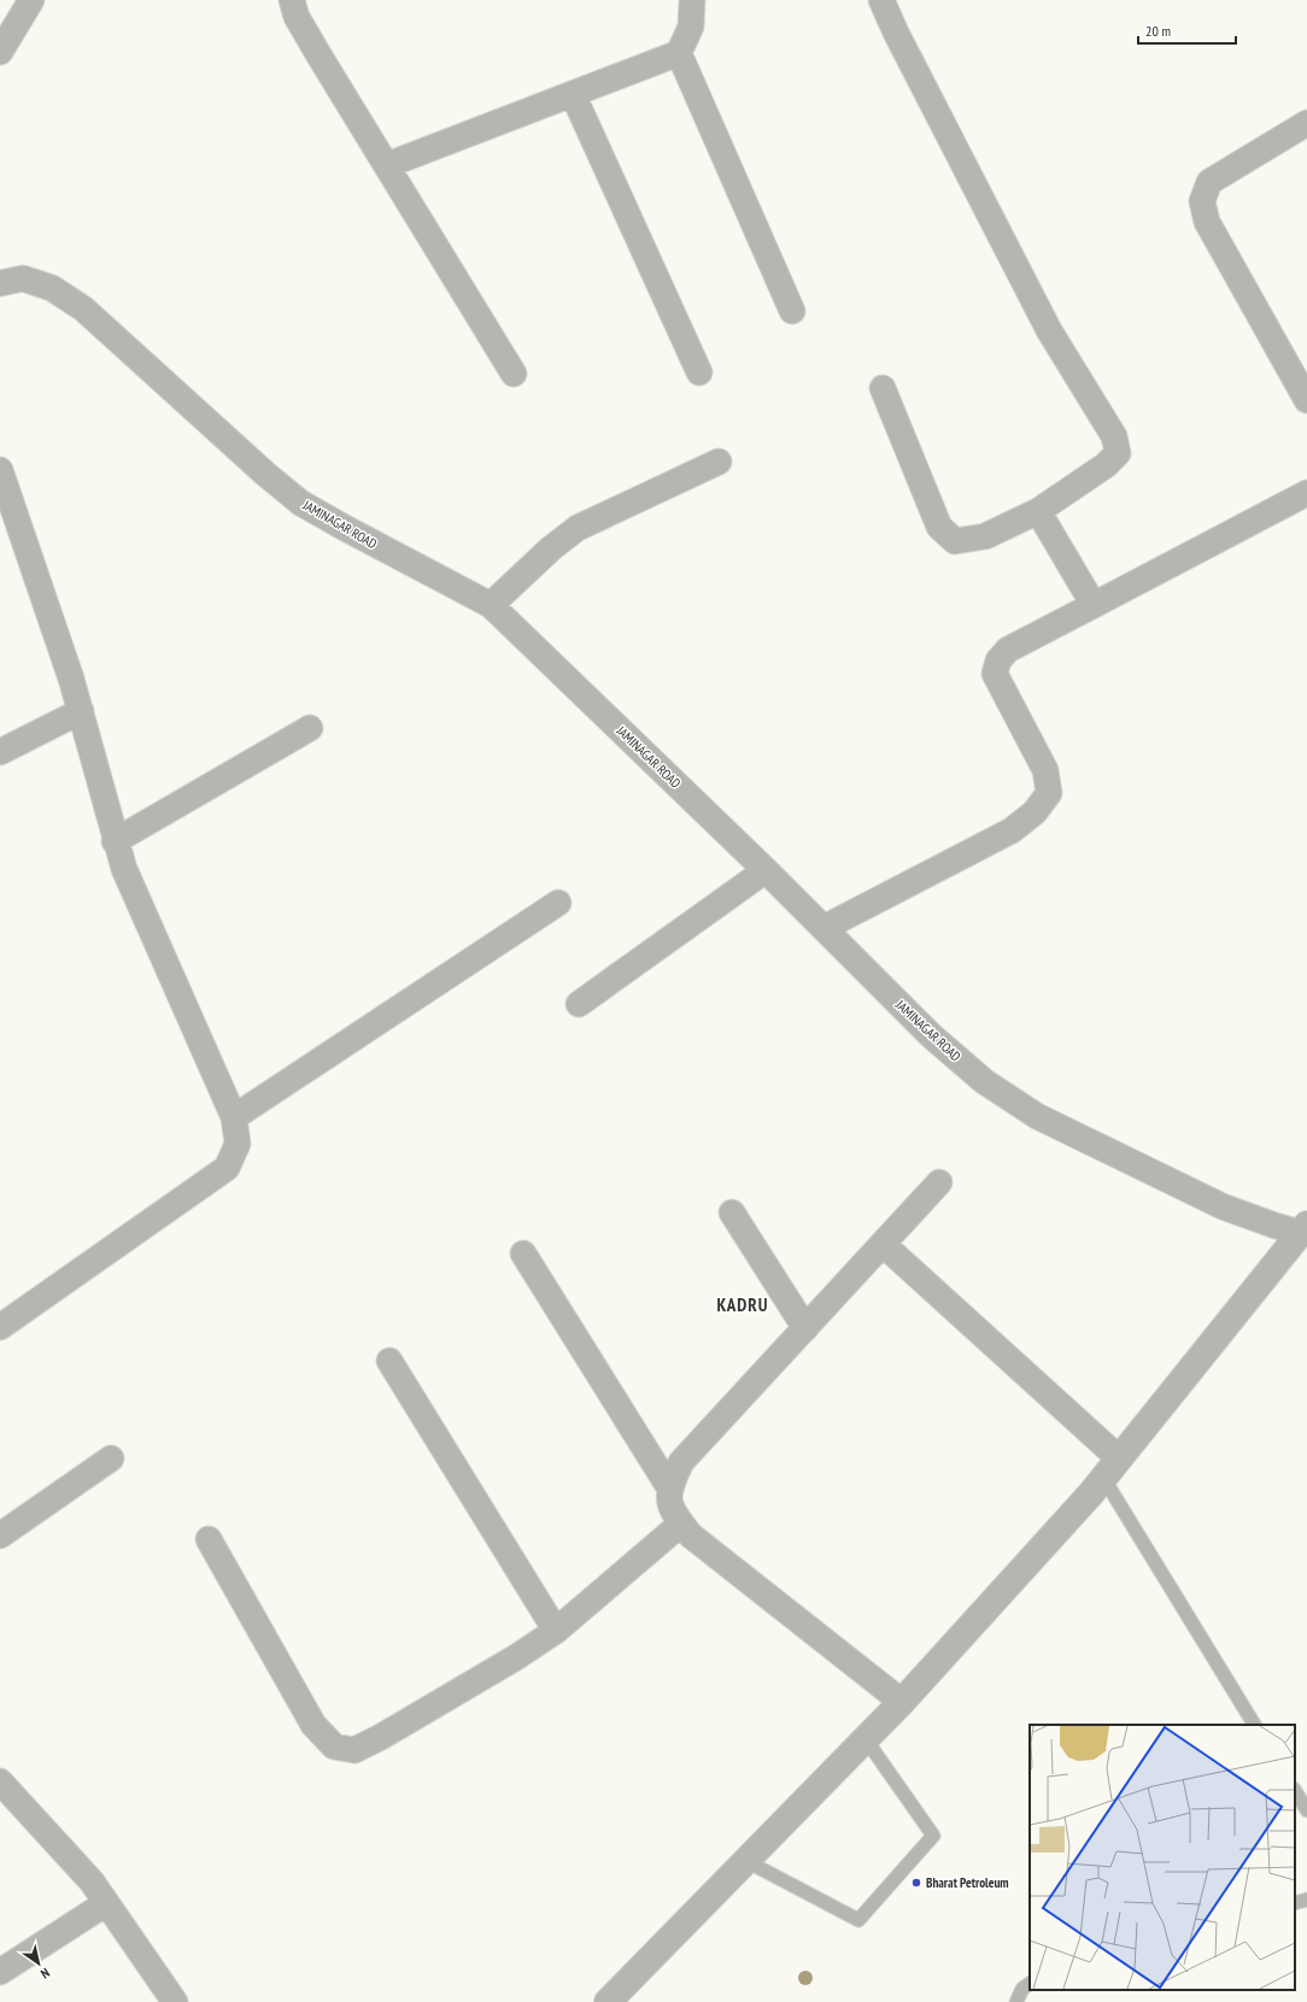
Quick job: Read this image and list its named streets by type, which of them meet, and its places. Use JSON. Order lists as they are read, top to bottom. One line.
{"streets":{"street":["JAMINAGAR ROAD"]},"districts":["KADRU"],"places":["Bharat Petroleum"],"scale_bar":"20 m","north":"bottom right"}
